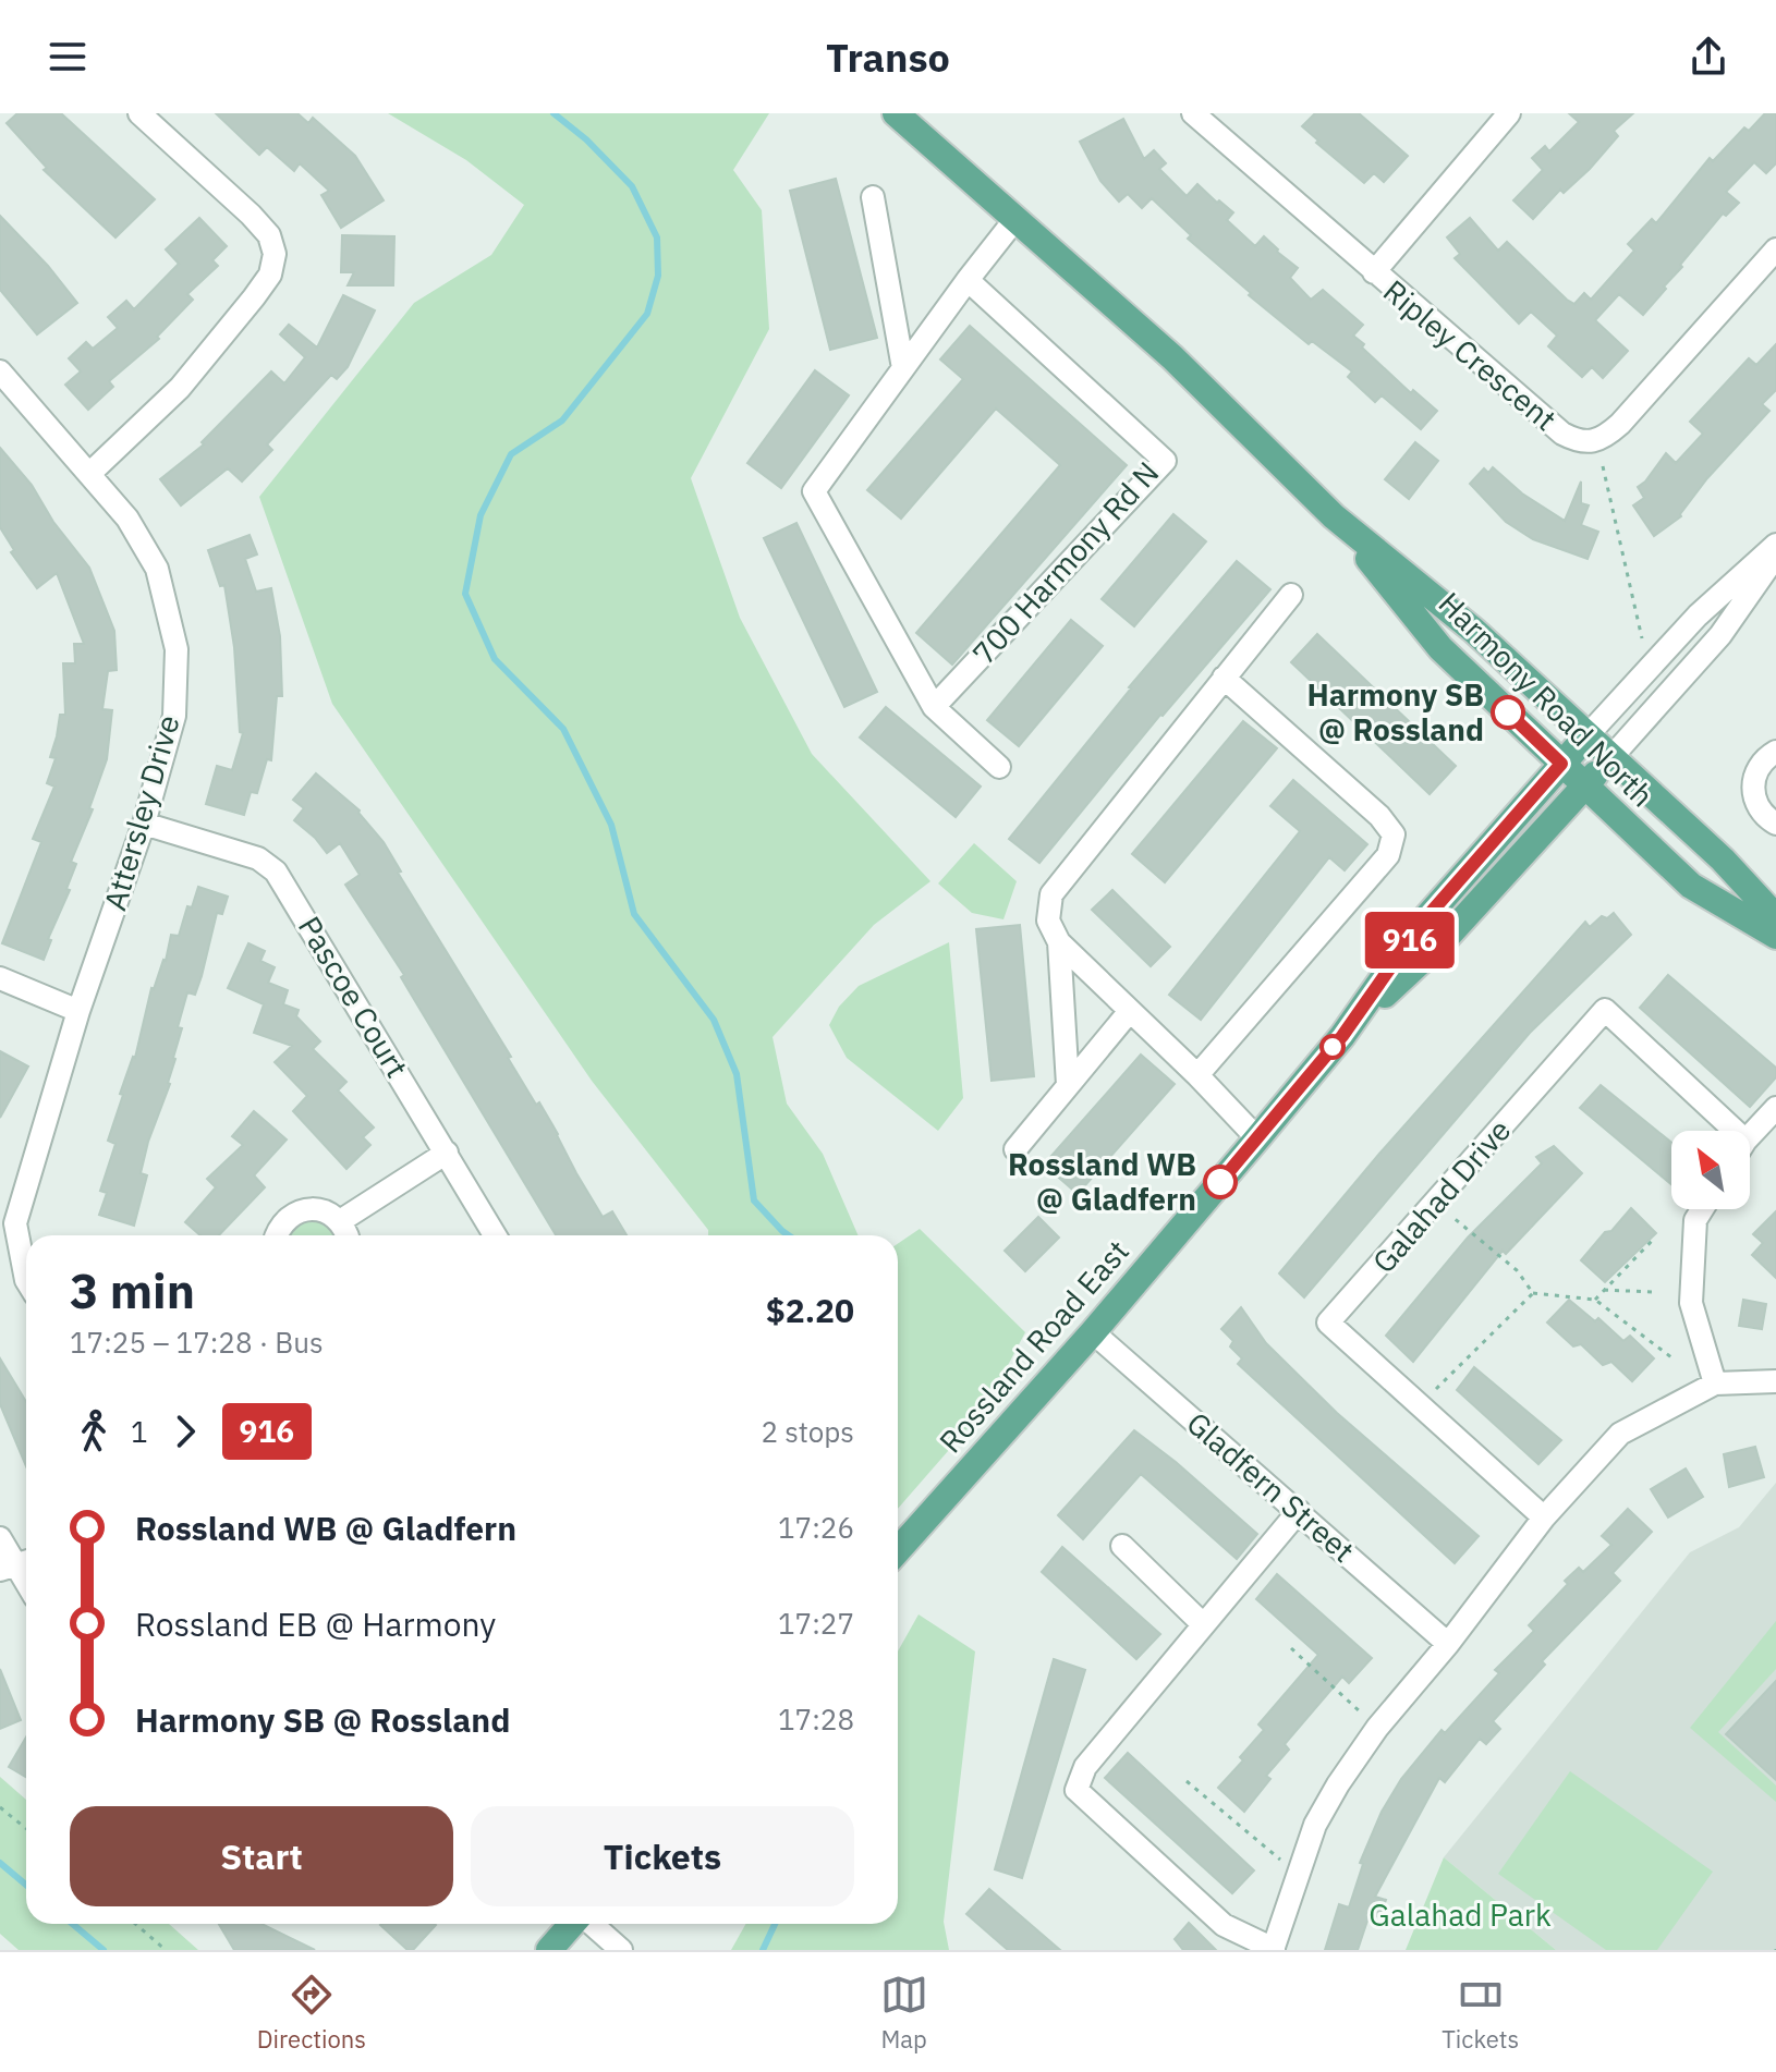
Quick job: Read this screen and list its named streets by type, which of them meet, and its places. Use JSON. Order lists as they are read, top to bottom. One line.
{"streets":{"main road":["Harmony Road North","Rossland Road East"],"street":["Ripley Crescent","700 Harmony Rd N","Attersley Drive","Pascoe Court","Galahad Drive","Gladfern Street"]},"crossings":[["Harmony Road North","Rossland Road East"],["Attersley Drive","Pascoe Court"],["Rossland Road East","Gladfern Street"]],"parks":["Galahad Park"],"places":["Harmony SB @ Rossland","Rossland WB @ Gladfern"],"lines":["bus line 916"],"north":"top left","page":{"header":"Transo","on_map":"916","heading":["3 min","17:25 – 17:28 · Bus","$2.20"],"legs":["1","916","2 stops"],"list":[{"name":"Rossland WB @ Gladfern","value":"17:26"},{"name":"Rossland EB @ Harmony","value":"17:27"},{"name":"Harmony SB @ Rossland","value":"17:28"}],"buttons":["Start","Tickets"],"tabs":["Directions","Map","Tickets"]}}
